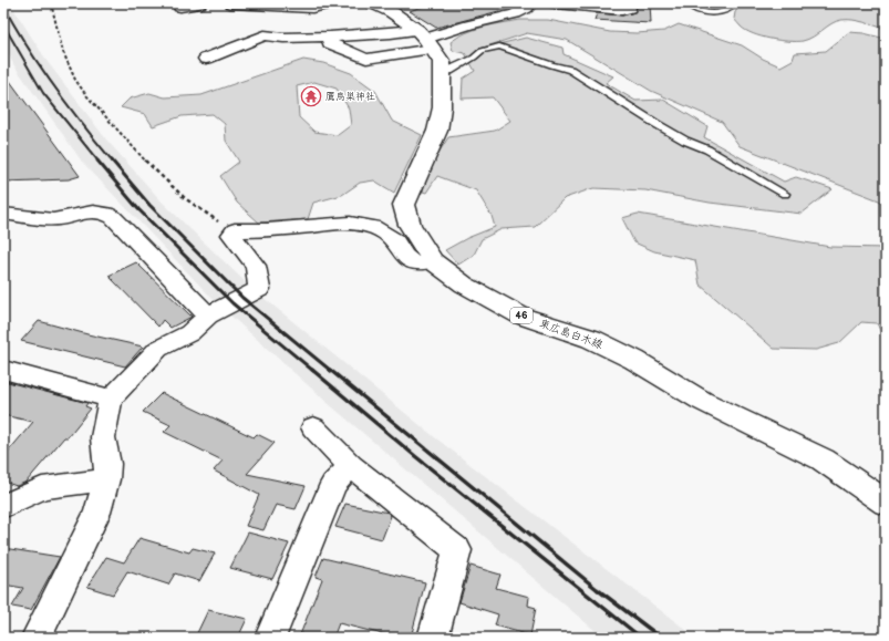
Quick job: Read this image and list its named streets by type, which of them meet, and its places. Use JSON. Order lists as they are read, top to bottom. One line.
{"streets":{"main road":["46","東広島白木線"]},"places":{"temple":["鷹鳥巣神社"]}}
